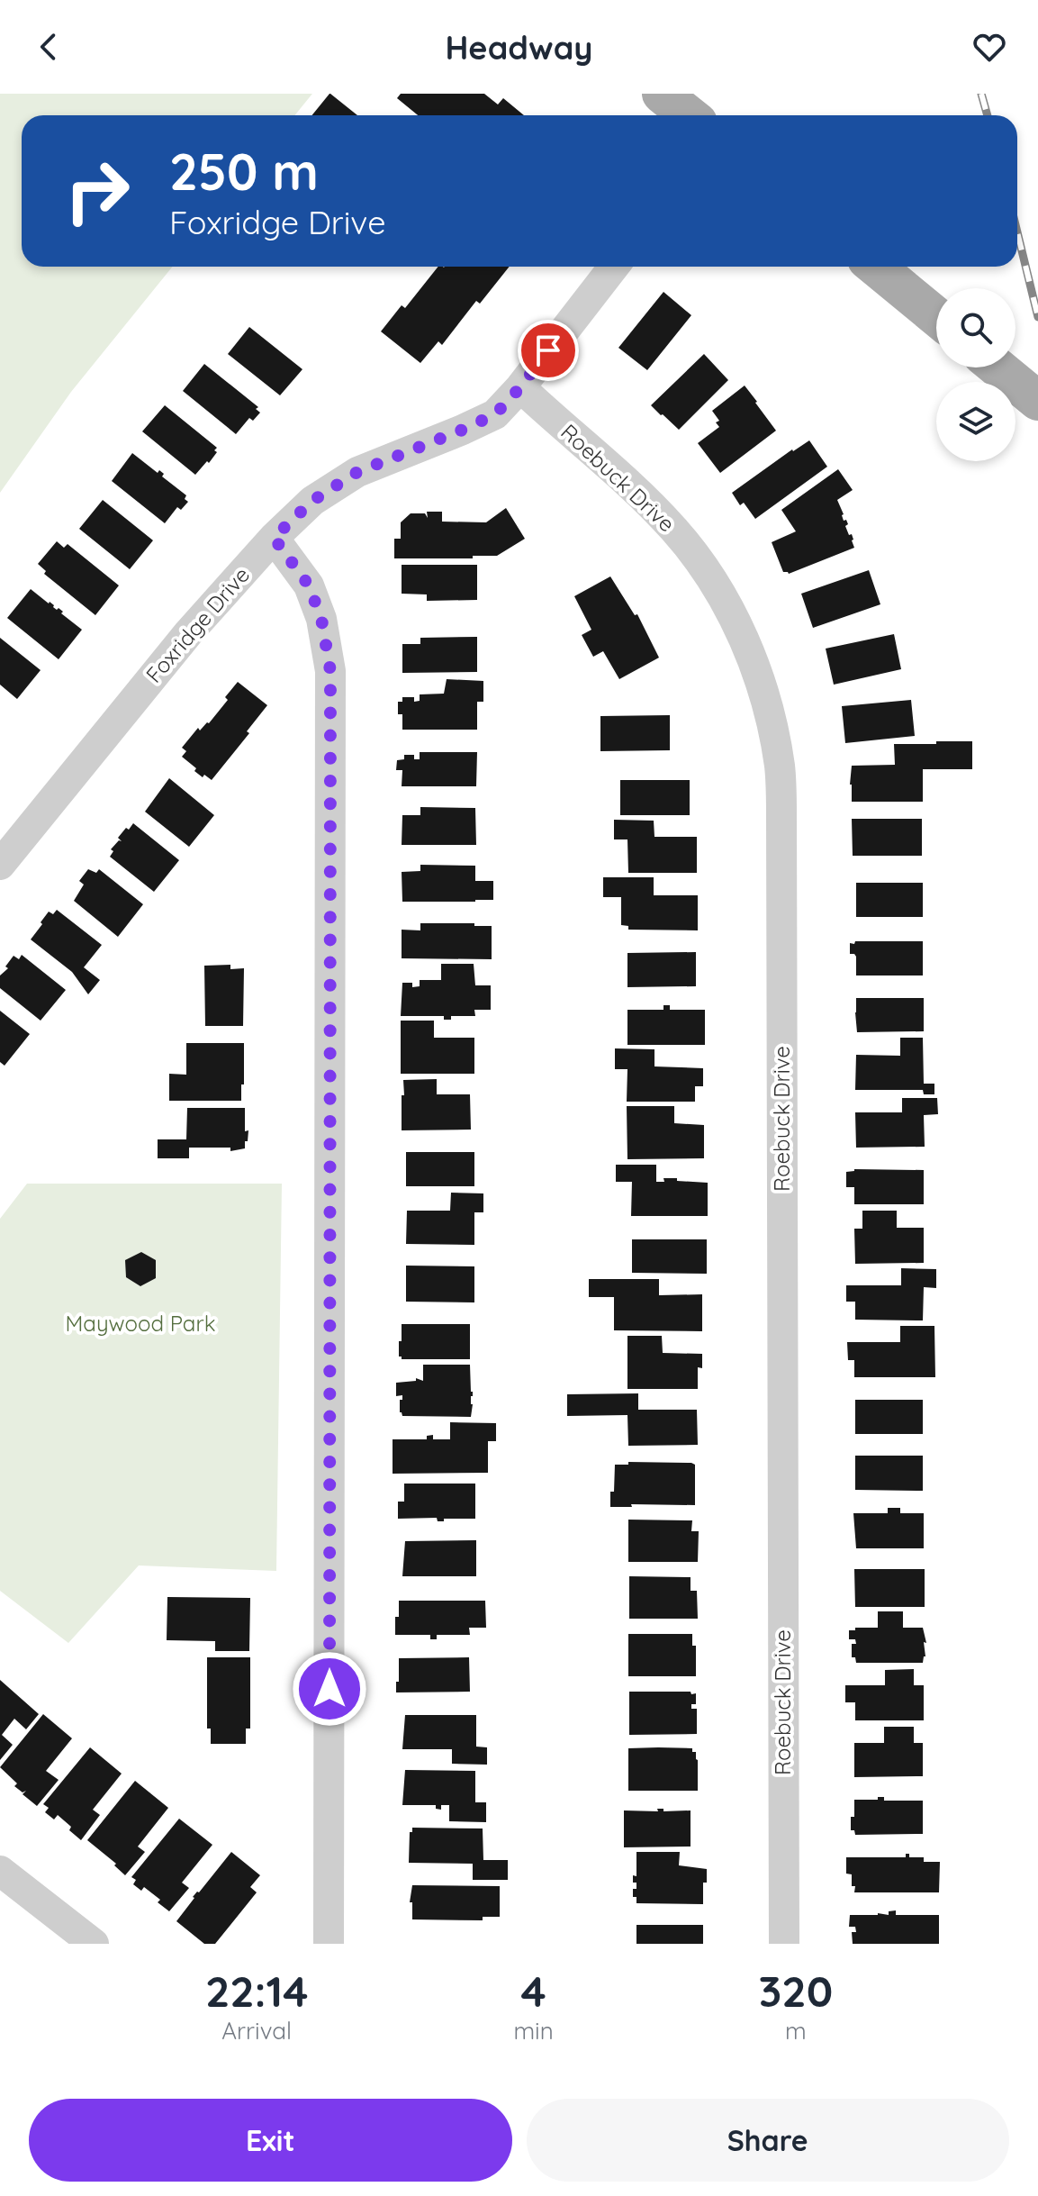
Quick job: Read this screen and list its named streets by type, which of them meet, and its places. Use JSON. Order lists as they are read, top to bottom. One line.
{"streets":{"street":["Roebuck Drive","Foxridge Drive"]},"crossings":[["Roebuck Drive","Foxridge Drive"]],"parks":["Maywood Park"],"page":{"header":"Headway","turn":["250 m","Foxridge Drive"],"eta":["22:14","Arrival","4","min","320","m"],"buttons":["Exit","Share"]}}
